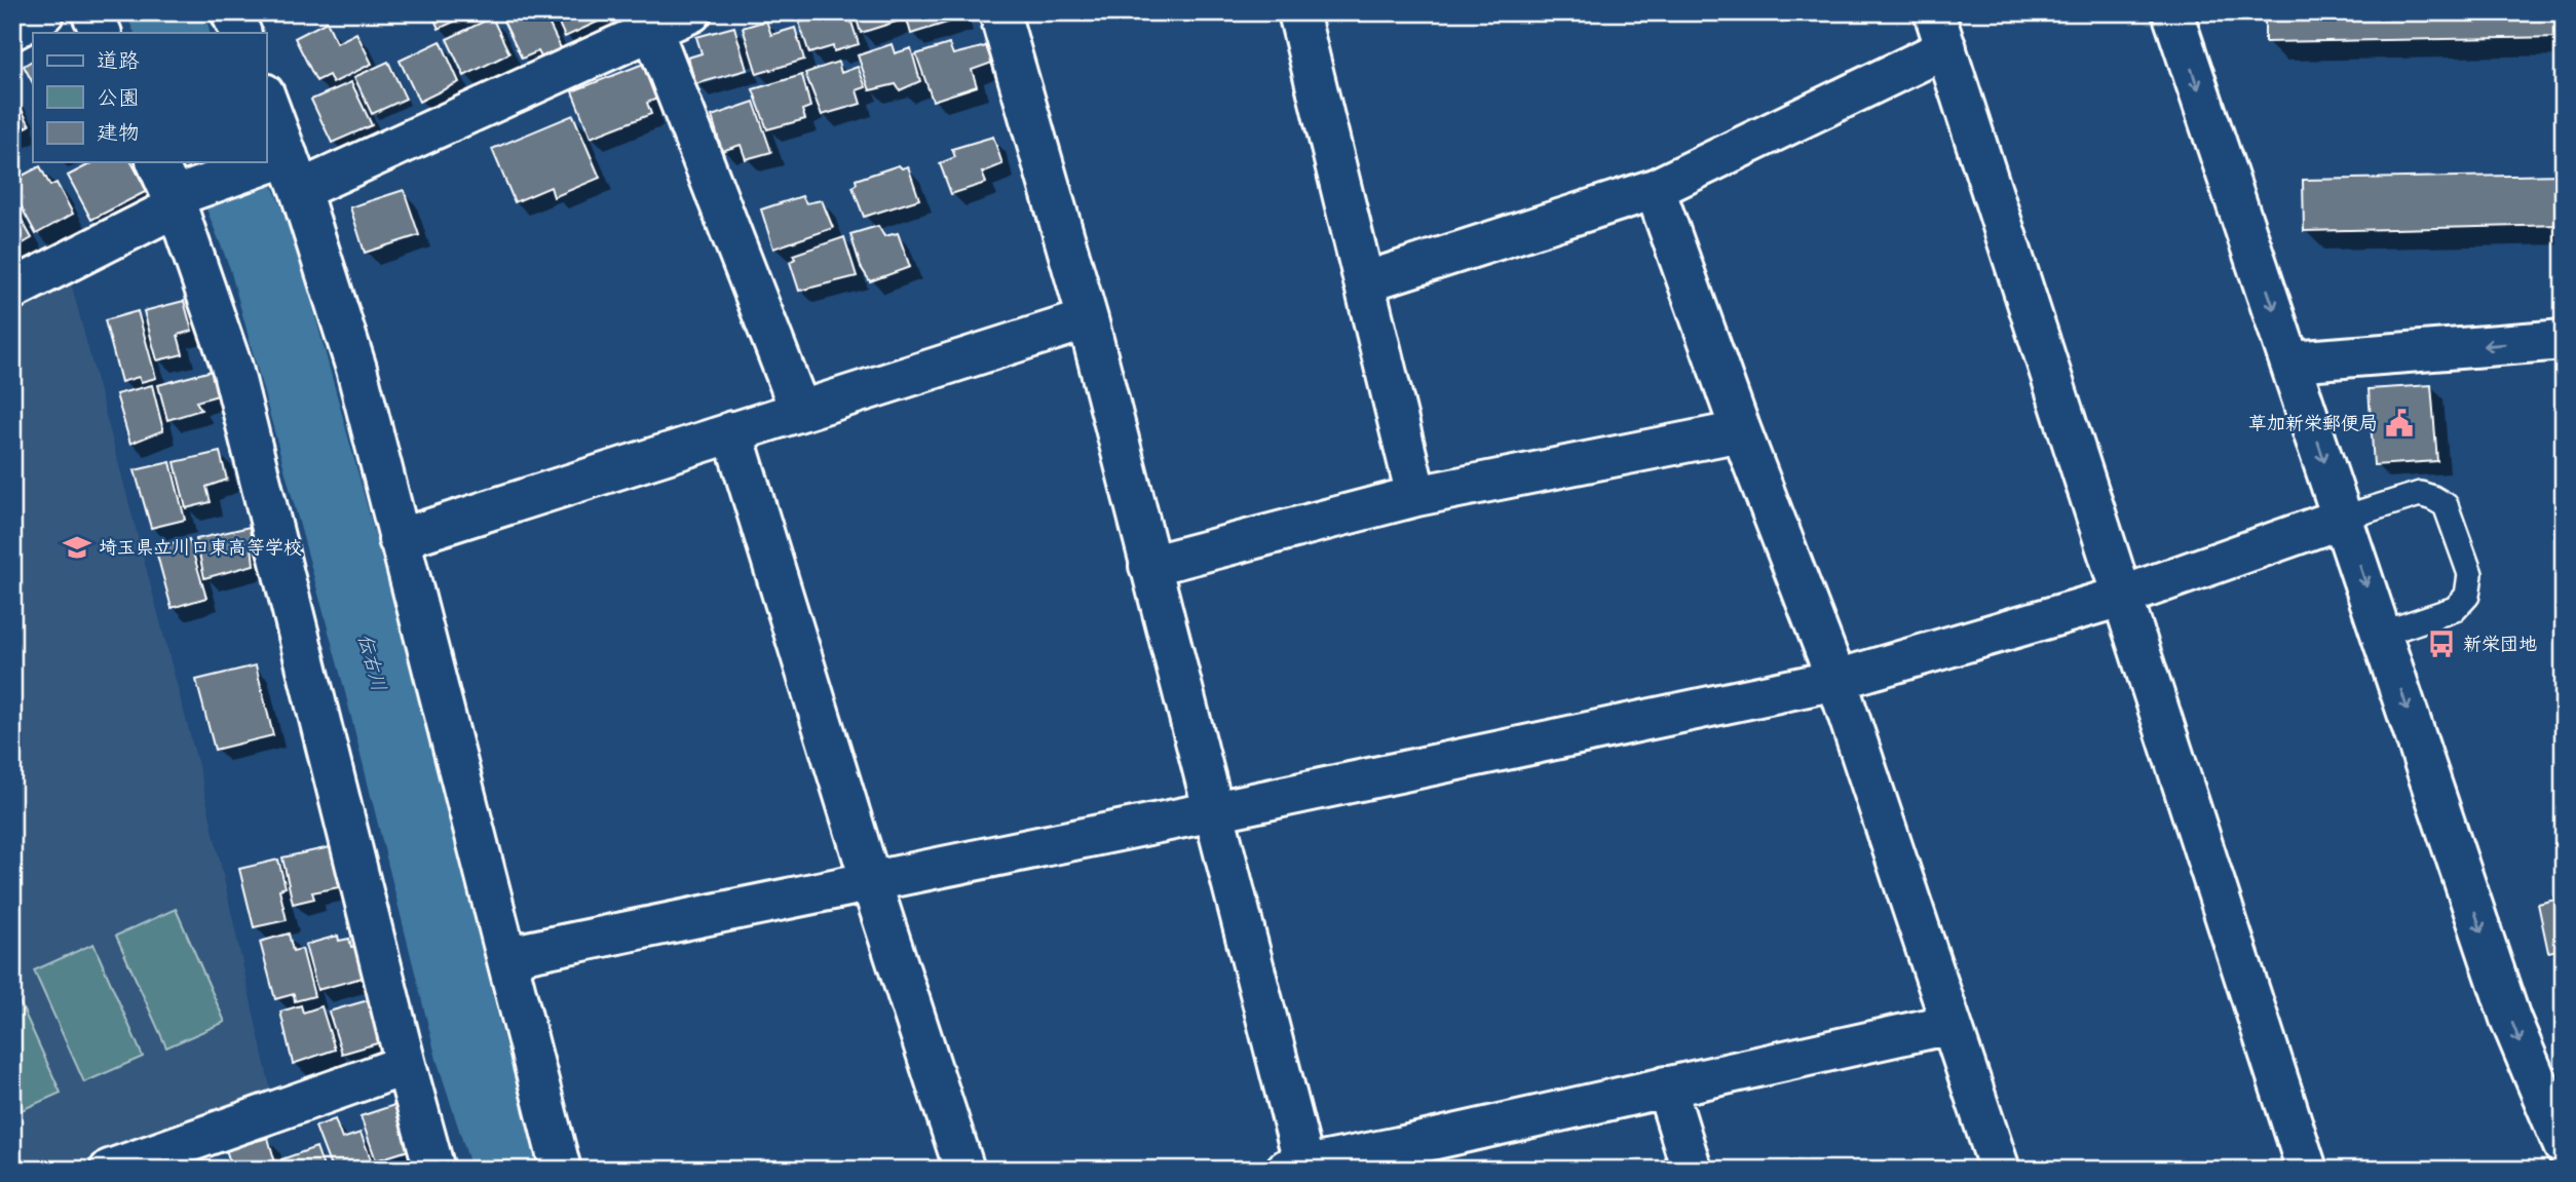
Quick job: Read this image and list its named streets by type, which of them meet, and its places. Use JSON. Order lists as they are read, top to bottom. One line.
{"water":["伝右川"],"places":{"public building":["草加新栄郵便局"],"school or university":["埼玉県立川口東高等学校"],"bus stop":["新栄団地"]},"legend":["道路","公園","建物"]}
